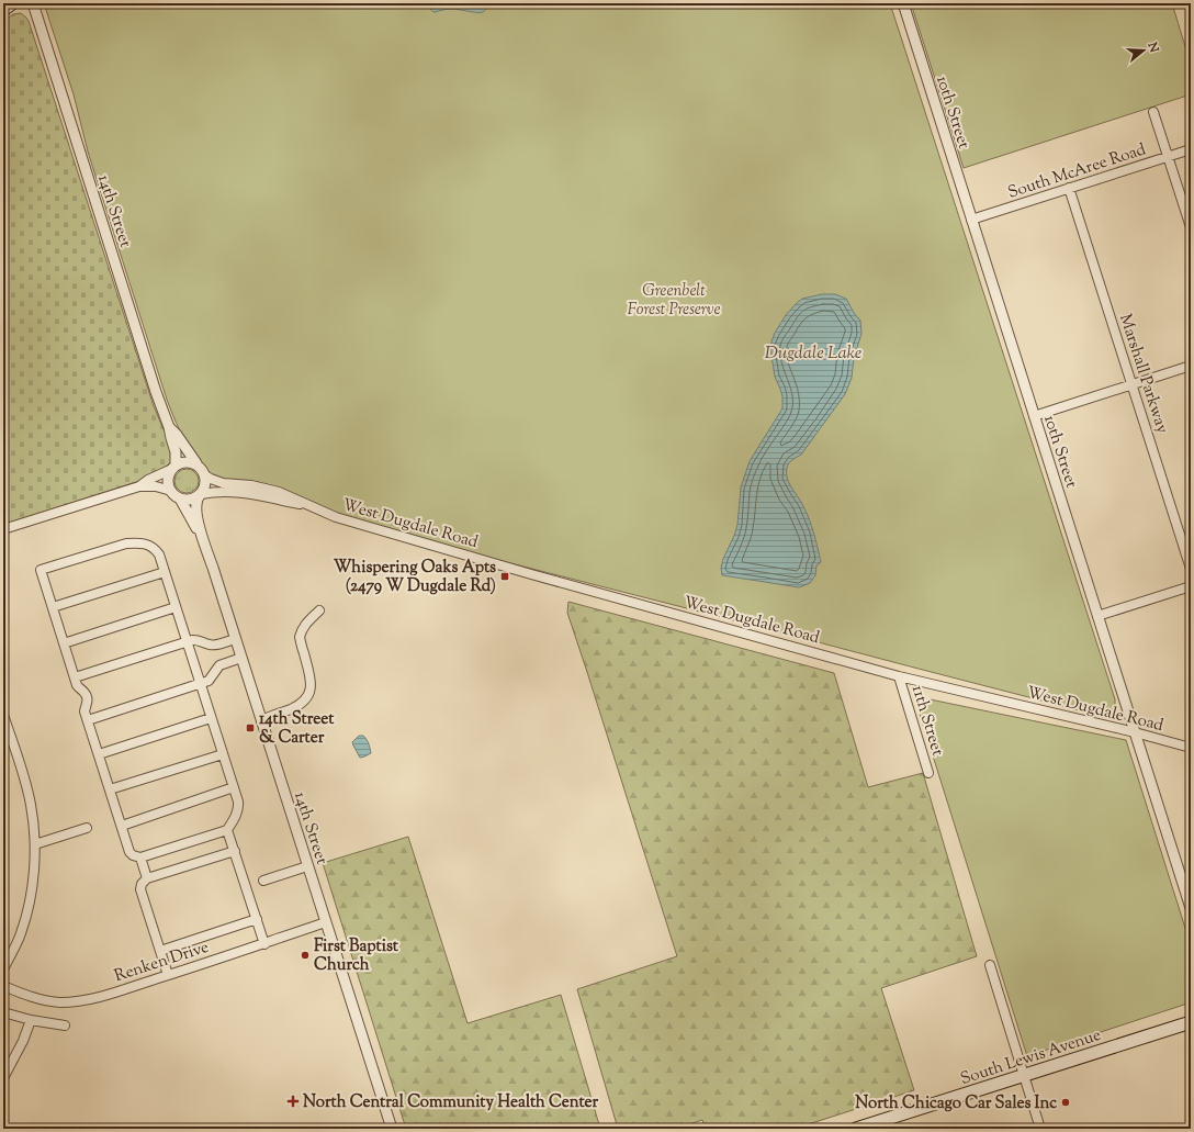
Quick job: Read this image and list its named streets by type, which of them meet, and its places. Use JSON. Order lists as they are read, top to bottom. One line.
{"streets":{"main road":["South Lewis Avenue"],"street":["10th Street","South McAree Road","14th Street","Marshall Parkway","West Dugdale Road","11th Street","Renken Drive"]},"crossings":[["10th Street","South McAree Road"],["10th Street","West Dugdale Road"],["South McAree Road","Marshall Parkway"],["14th Street","Renken Drive"],["West Dugdale Road","11th Street"]],"water":["Dugdale Lake"],"parks":["Greenbelt Forest Preserve"],"places":{"transit":["Whispering Oaks Apts (2479 W Dugdale Rd)","14th Street & Carter"],"other":["First Baptist Church","North Chicago Car Sales Inc"],"health":["North Central Community Health Center"]},"north":"right"}
